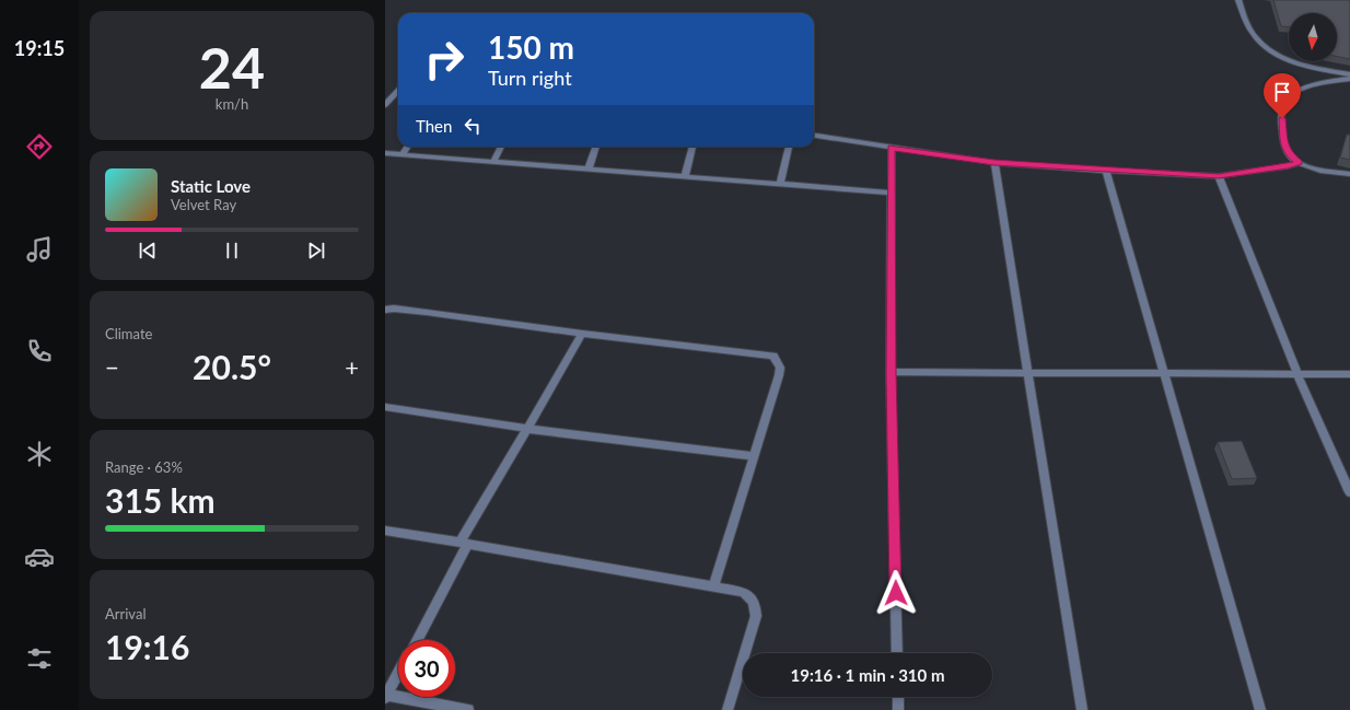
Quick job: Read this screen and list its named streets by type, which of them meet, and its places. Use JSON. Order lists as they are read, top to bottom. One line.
{"north":"bottom","page":{"tabs":"19:15","tile":[["24","km/h"],"Climate",["Range · 63%","315 km"],["Arrival","19:16"]],"turn":["150 m","Turn right"],"then":"Then","song":["Static Love","Velvet Ray"],"heat":["−","20.5°","+"],"limit":"30","trip":"19:16 · 1 min · 310 m"}}
